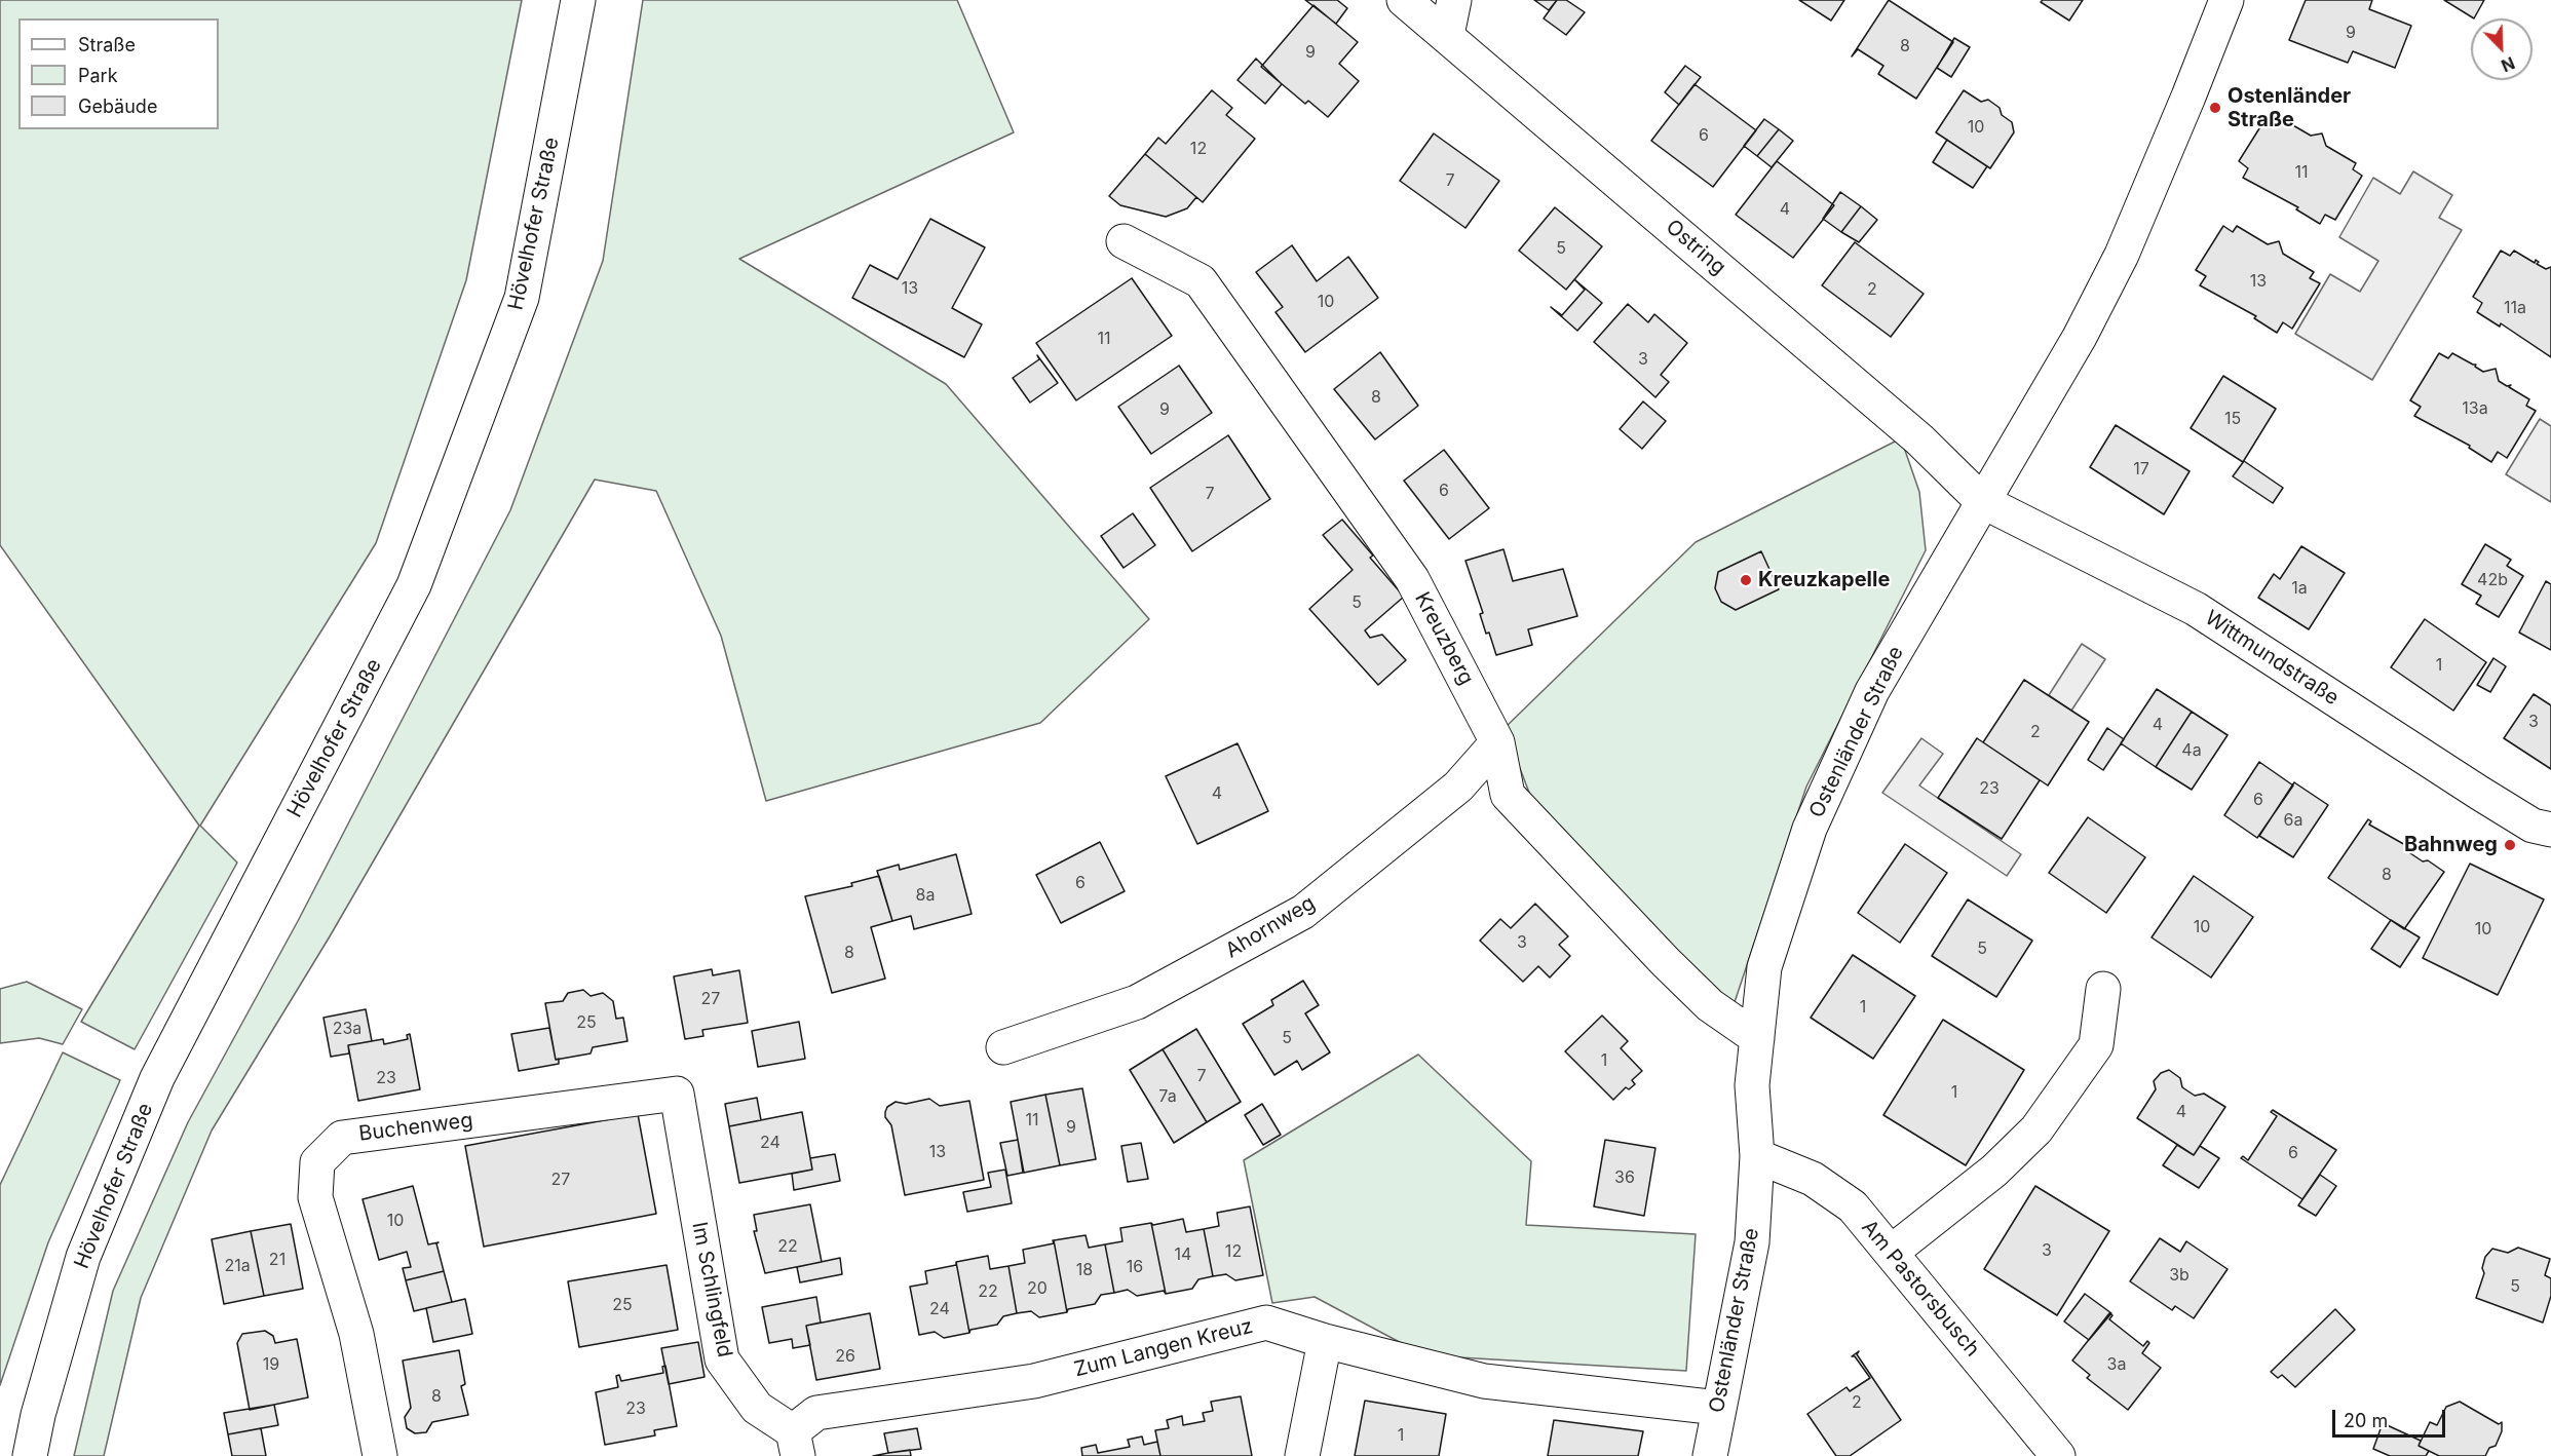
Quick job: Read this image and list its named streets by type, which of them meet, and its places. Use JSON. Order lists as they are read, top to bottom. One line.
{"streets":{"street":["Hövelhofer Straße","Ostring","Kreuzberg","Wittmundstraße","Ostenländer Straße","Ahornweg","Buchenweg","Am Pastorsbusch","Im Schlingfeld","Zum Langen Kreuz"]},"crossings":[["Ostring","Wittmundstraße"],["Ostring","Ostenländer Straße"],["Kreuzberg","Ostenländer Straße"],["Kreuzberg","Ahornweg"],["Wittmundstraße","Ostenländer Straße"],["Ostenländer Straße","Am Pastorsbusch"],["Ostenländer Straße","Zum Langen Kreuz"],["Buchenweg","Im Schlingfeld"],["Im Schlingfeld","Zum Langen Kreuz"]],"places":["Ostenländer Straße","Kreuzkapelle","Bahnweg"],"house_numbers":["9","8","9","10","6","12","11","7","4","5","13","13","2","10","11a","11","3","8","13a","9","15","17","6","7","42b","1a","5","1","3","4","2","4a","23","4","6","6a","8","6","8a","10","10","3","5","8","27","1","25","23a","5","1","7","23","1","7a","4","11","9","24","13","6","36","27","10","22","3","12","14","21","21a","16","18","3b","5","20","22","25","24","26","19","3a","8","2","23","1"],"legend":["Straße","Park","Gebäude"],"scale_bar":"20 m","north":"bottom right"}
